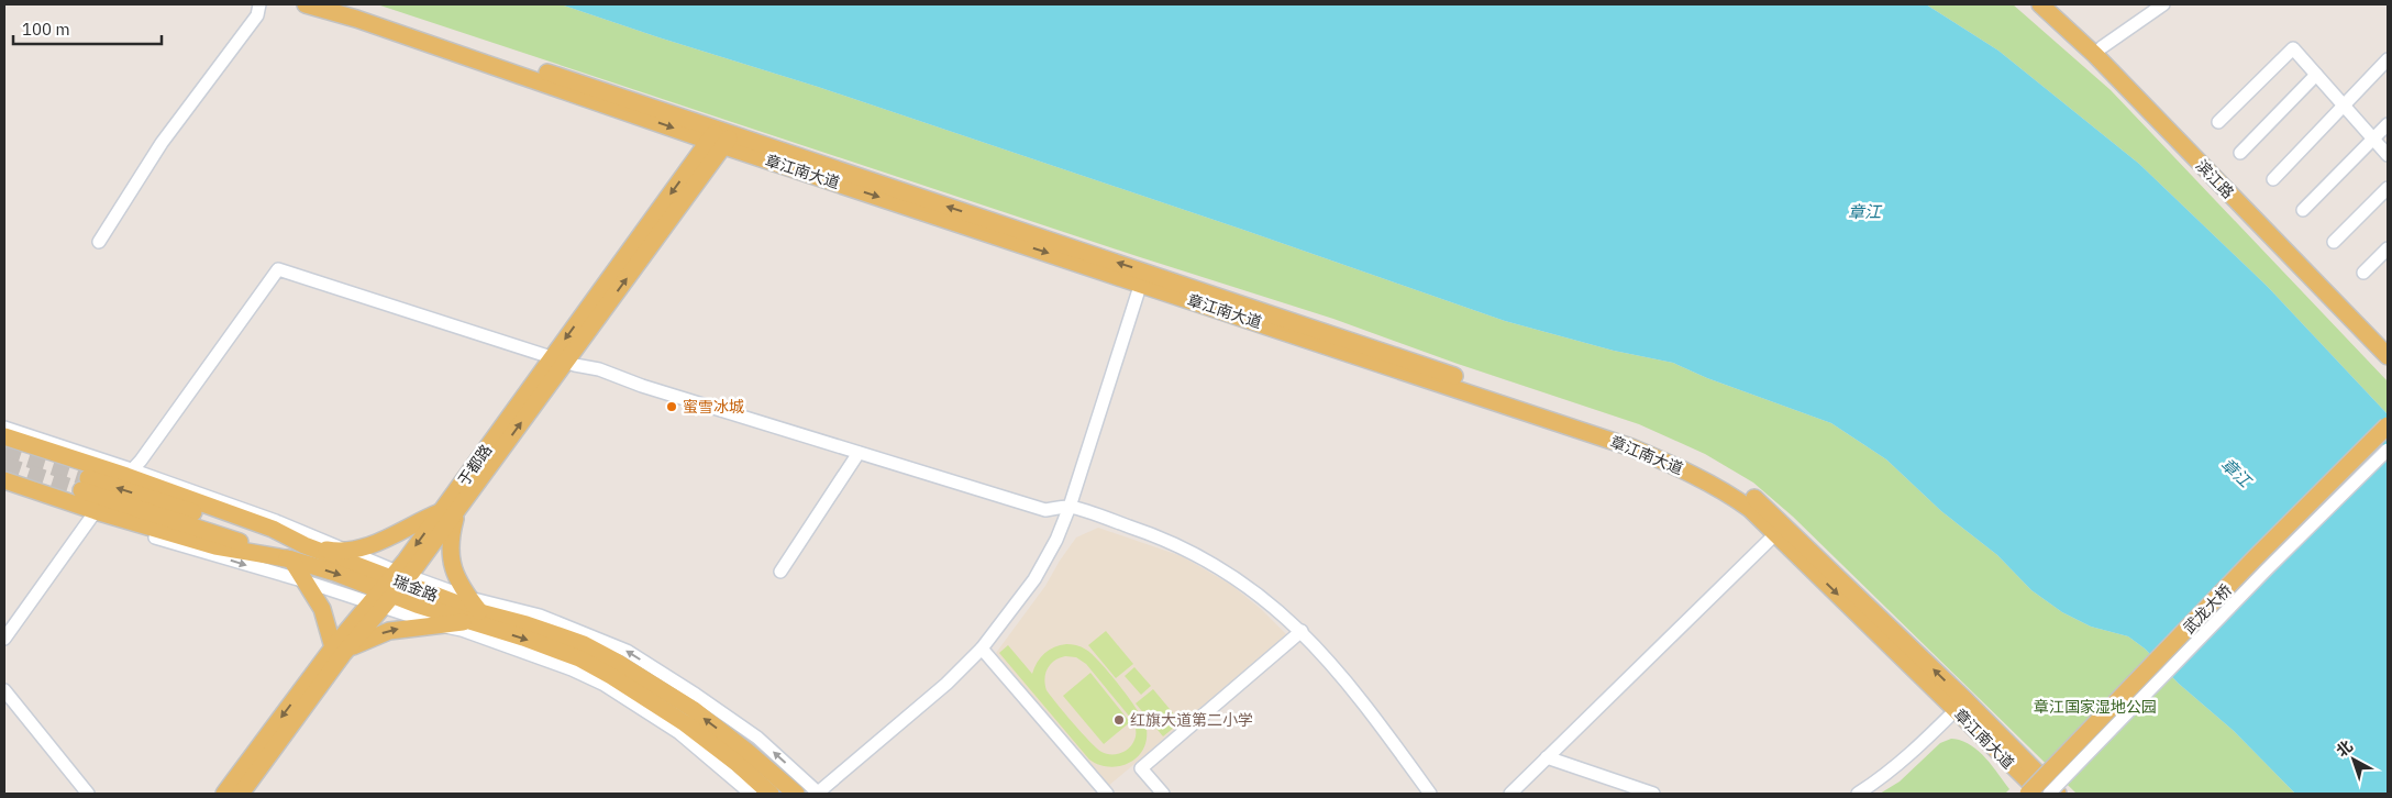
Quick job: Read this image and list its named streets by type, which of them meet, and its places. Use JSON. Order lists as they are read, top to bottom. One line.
{"streets":{"main road":["章江南大道","滨江路","于都路","瑞金路","武龙大桥"]},"crossings":[["章江南大道","于都路"],["章江南大道","武龙大桥"],["于都路","瑞金路"]],"water":["章江"],"parks":["章江国家湿地公园"],"places":["蜜雪冰城","红旗大道第二小学"],"scale_bar":"100 m","north":"top left"}
